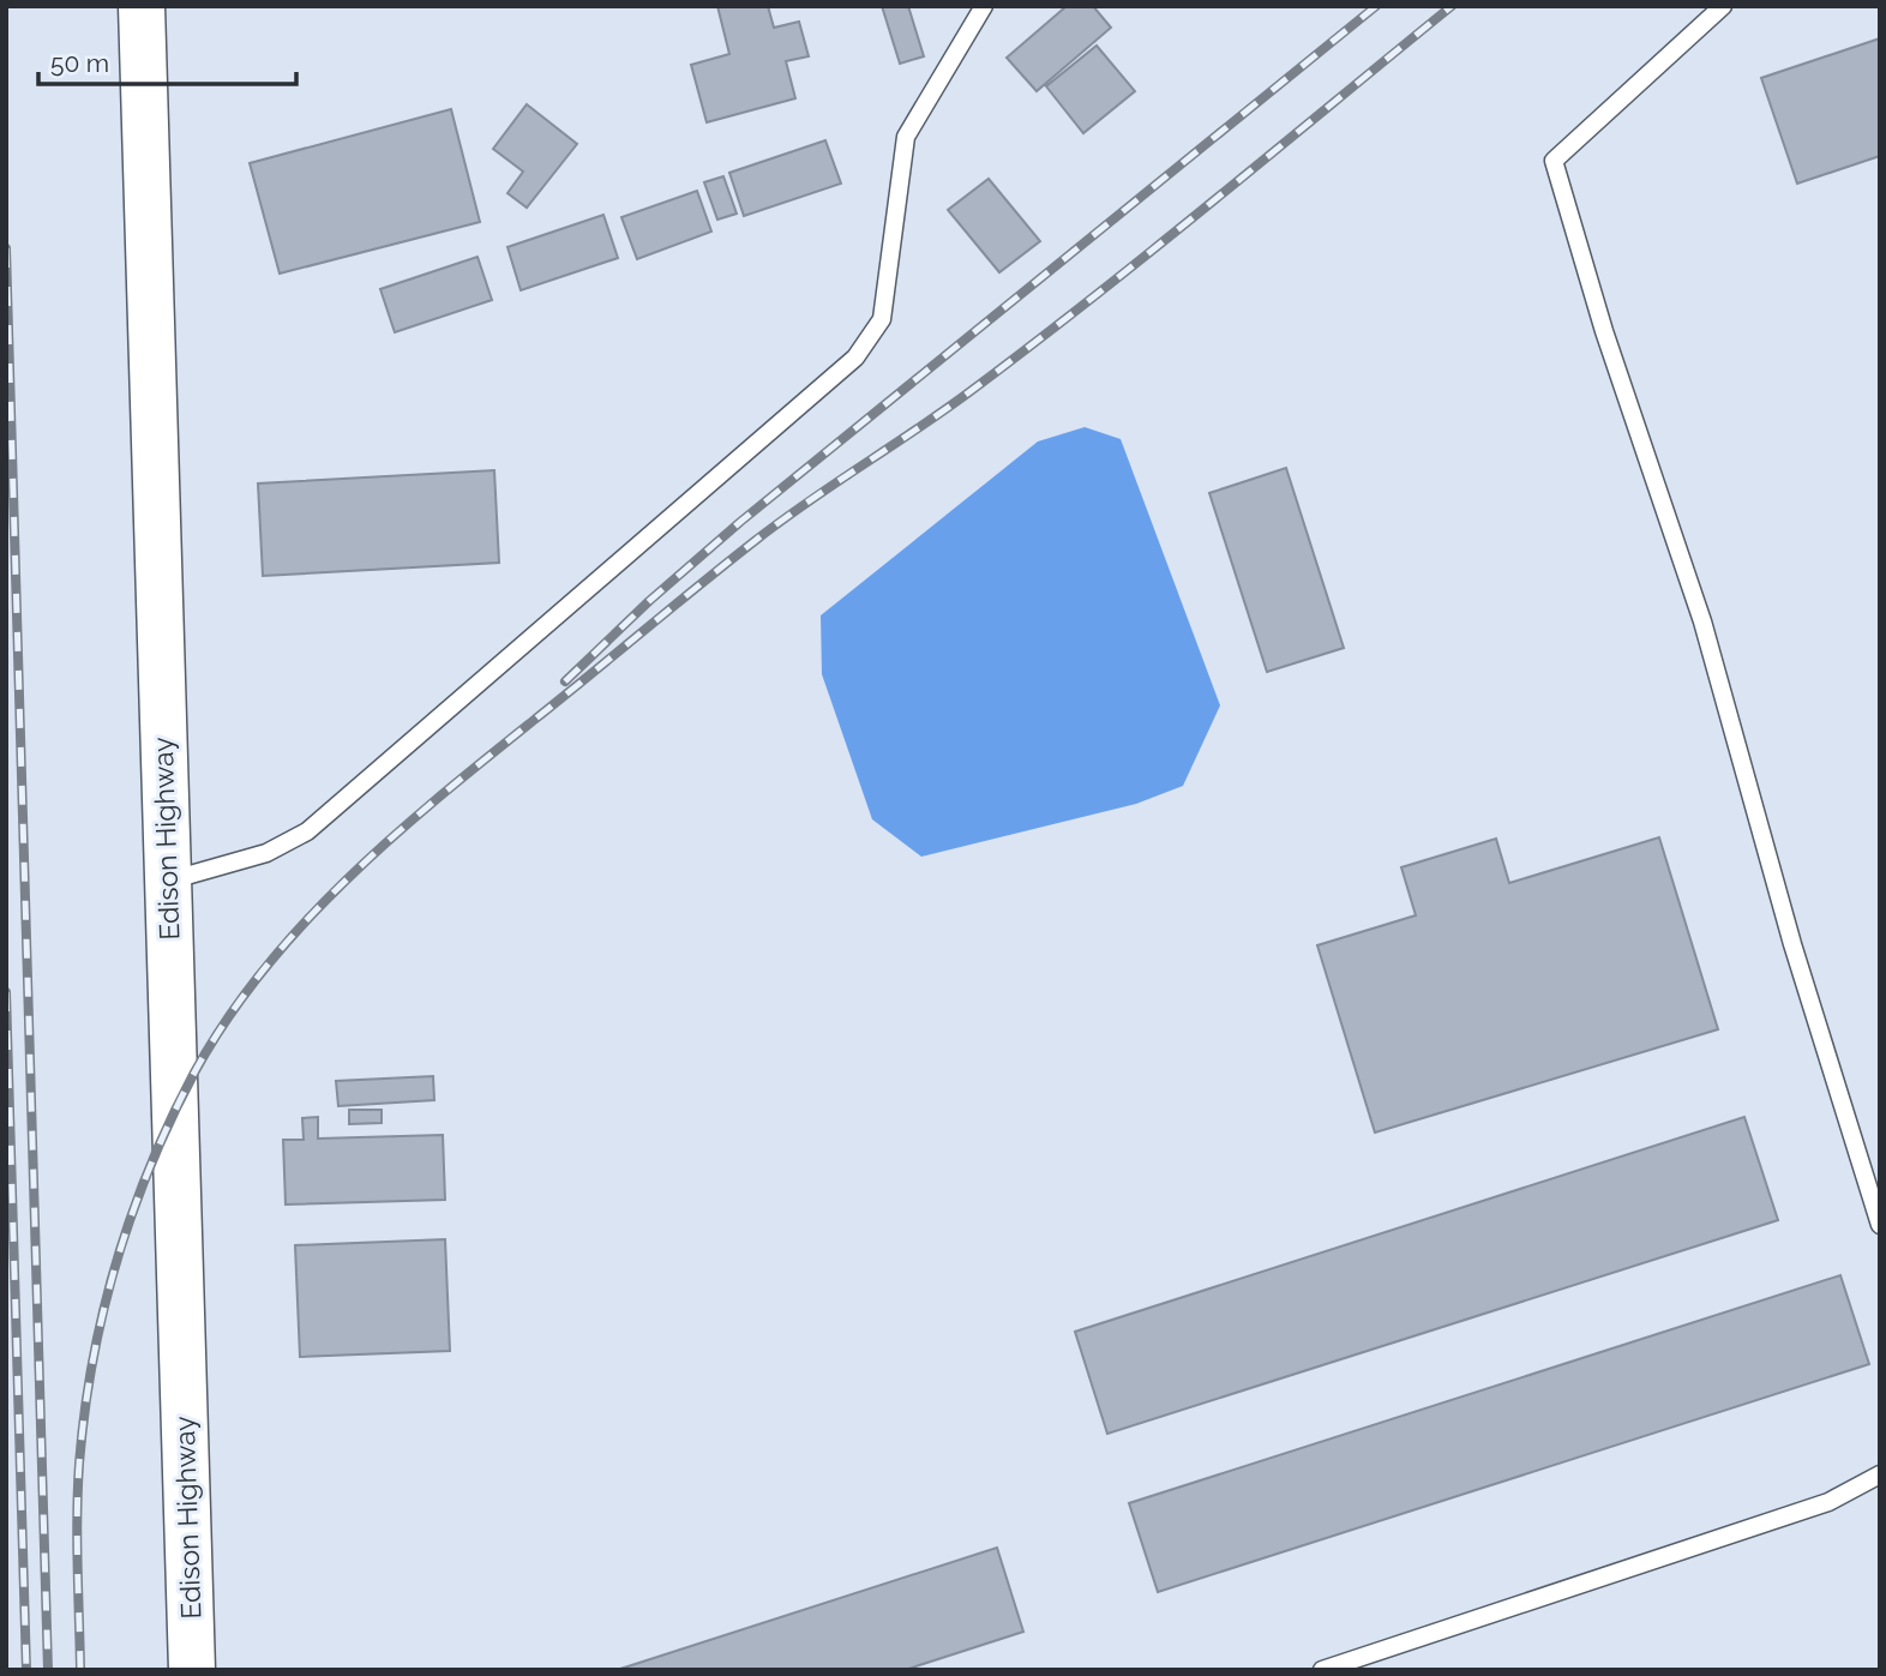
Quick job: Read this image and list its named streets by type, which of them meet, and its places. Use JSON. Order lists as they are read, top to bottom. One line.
{"streets":{"main road":["Edison Highway"]},"scale_bar":"50 m"}
